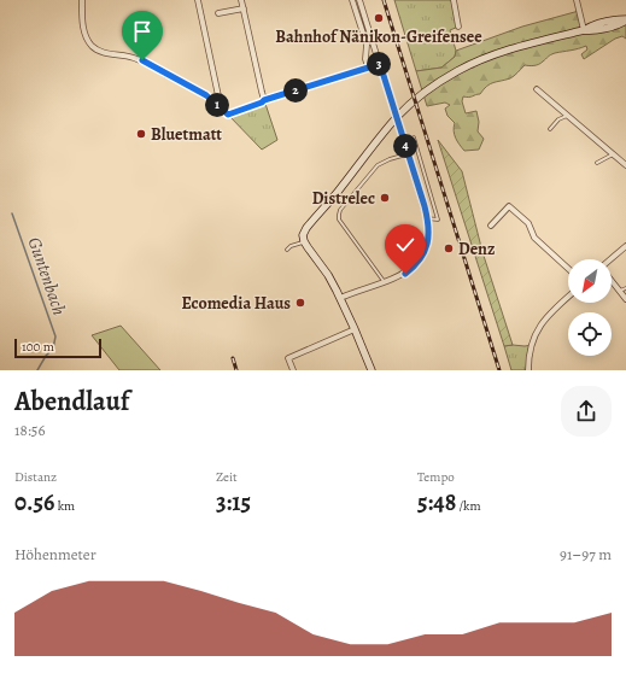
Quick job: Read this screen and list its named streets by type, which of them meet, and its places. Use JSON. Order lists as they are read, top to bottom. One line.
{"water":["Guntenbach"],"places":["Bahnhof Nänikon-Greifensee","Bluetmatt","Distrelec","Denz","Ecomedia Haus"],"scale_bar":"100 m","north":"bottom left","page":{"pins":["3","2","1","4"],"scale":"100 m","heading":["Abendlauf","18:56"],"stats":[["Distanz","0.56 km"],["Zeit","3:15"],["Tempo","5:48 /km"]],"chart":["Höhenmeter","91–97 m"]}}
